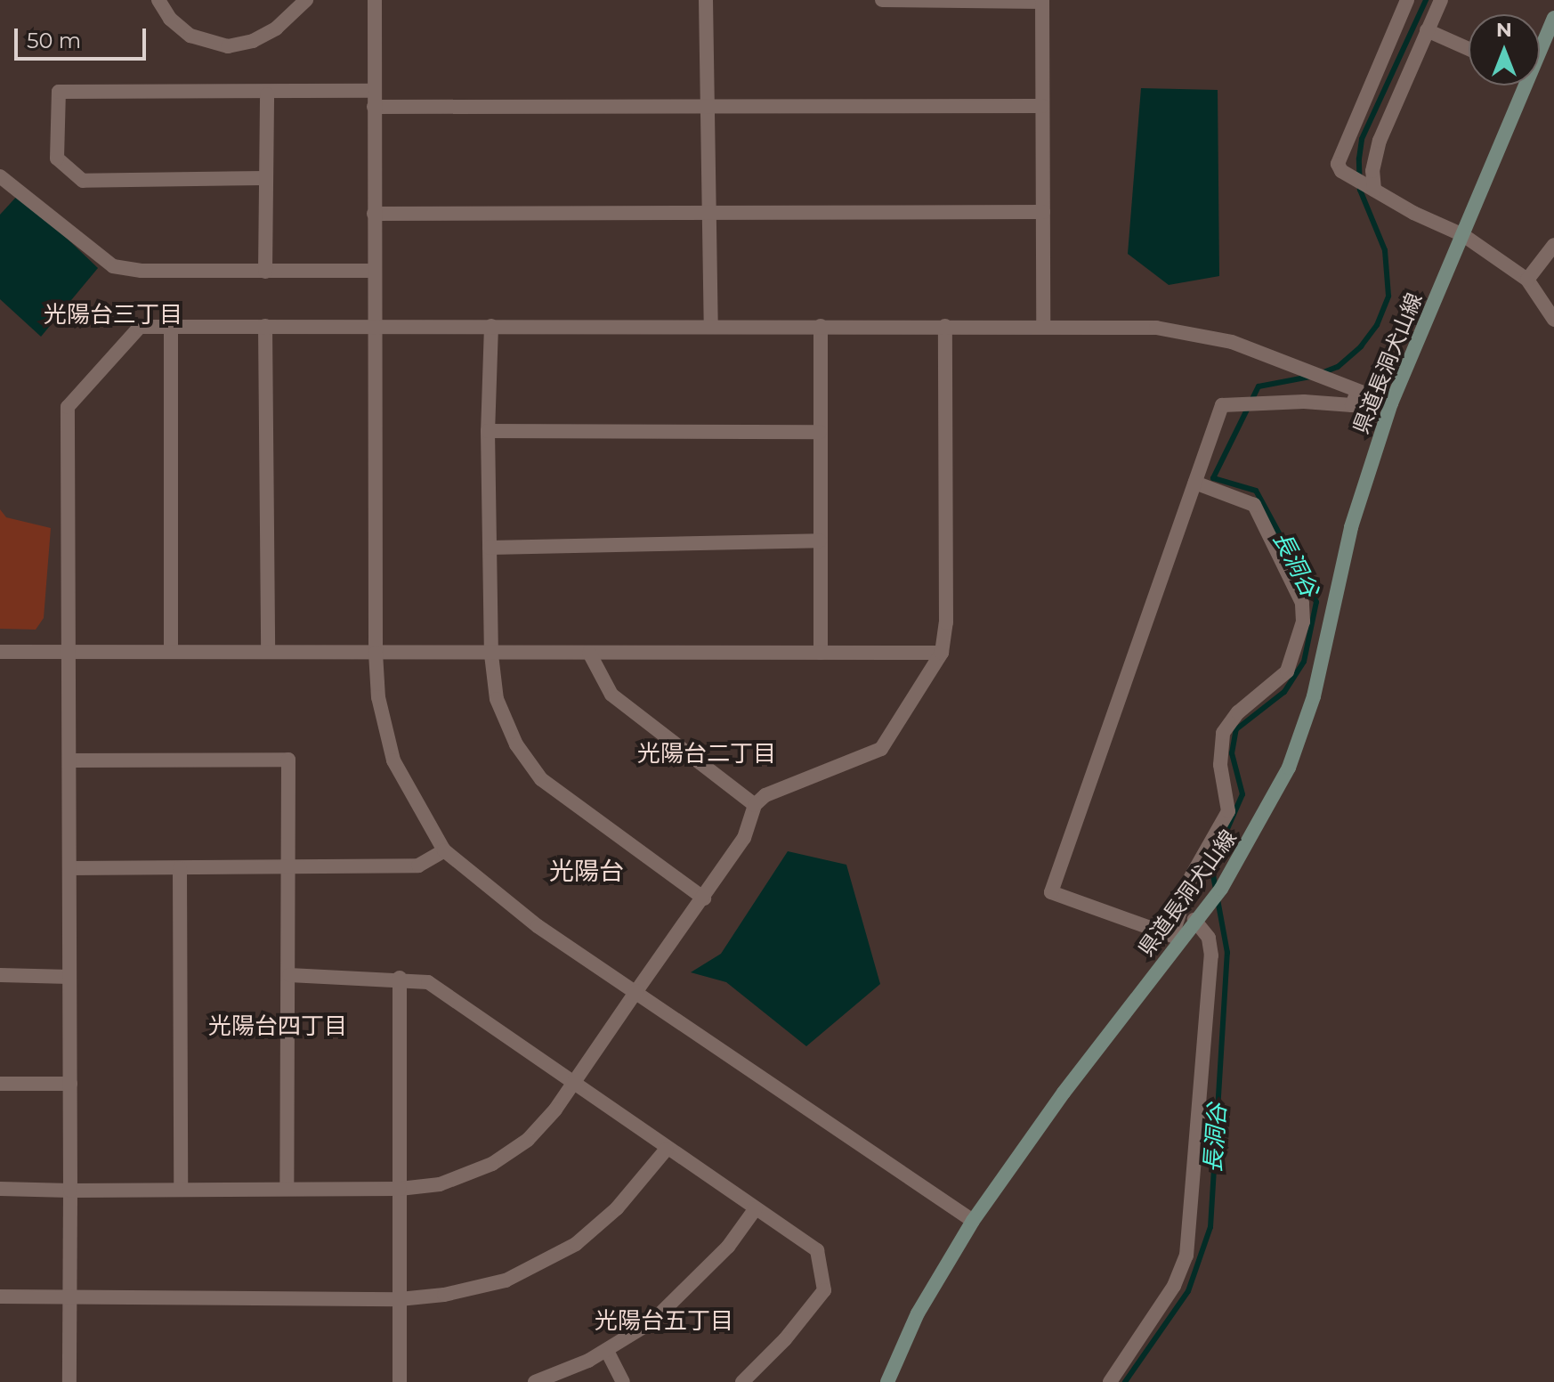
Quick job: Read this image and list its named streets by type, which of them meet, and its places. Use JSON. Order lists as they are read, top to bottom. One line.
{"streets":{"main road":["県道長洞犬山線"]},"districts":["光陽台三丁目","光陽台二丁目","光陽台","光陽台四丁目","光陽台五丁目"],"water":["長洞谷"],"scale_bar":"50 m","north":"top"}
